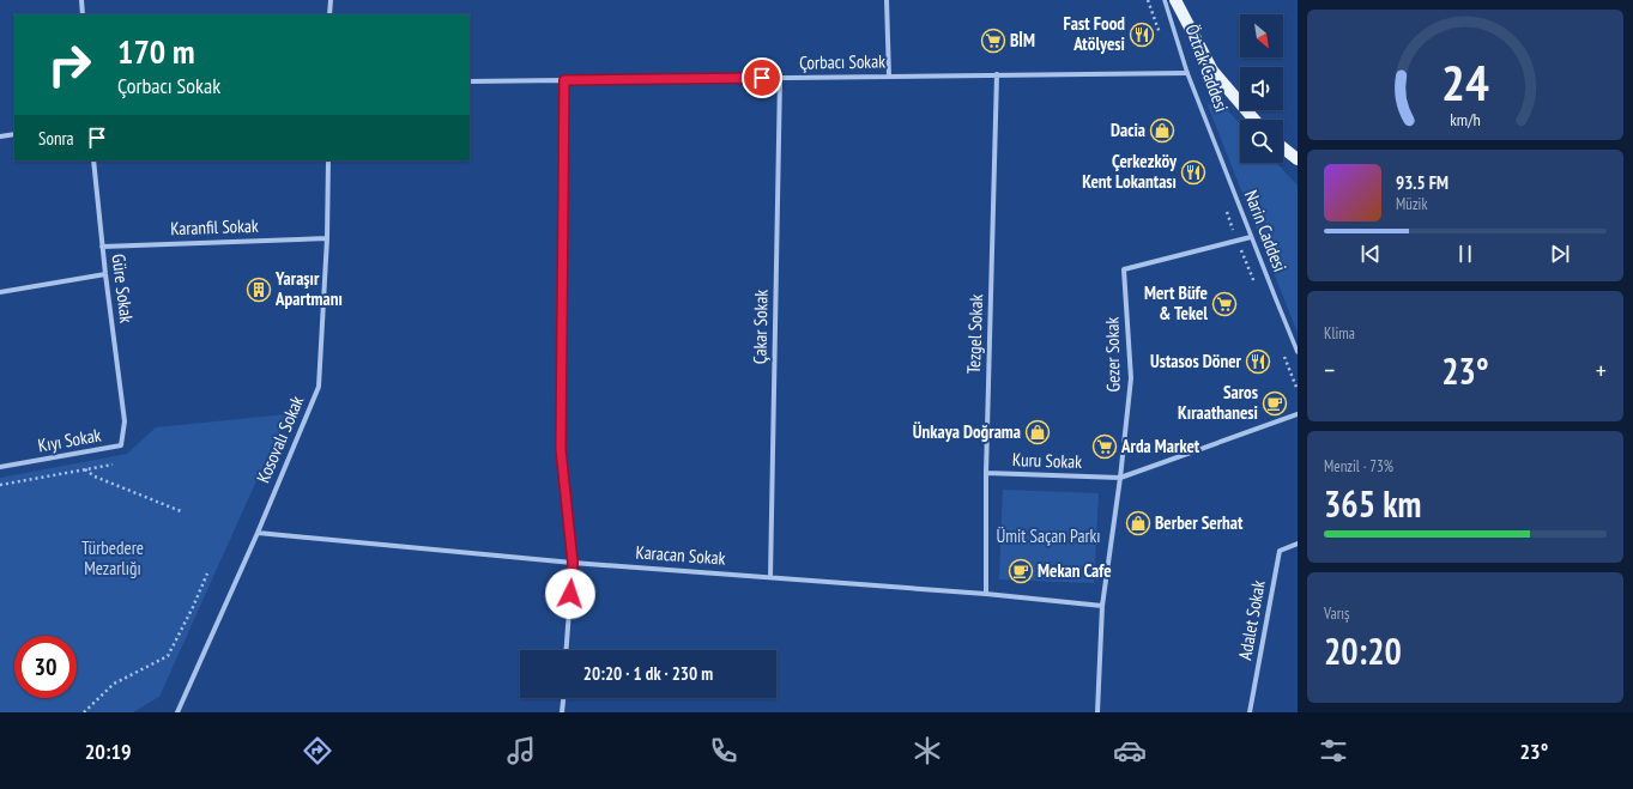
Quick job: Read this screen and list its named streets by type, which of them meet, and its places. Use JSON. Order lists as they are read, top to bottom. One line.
{"streets":{"main road":["Öztrak Caddesi"],"street":["Çorbacı Sokak","Karanfil Sokak","Narin Caddesi","Güre Sokak","Çakar Sokak","Tezgel Sokak","Gezer Sokak","Kosovalı Sokak","Kıyı Sokak","Kuru Sokak","Karacan Sokak","Adalet Sokak"]},"crossings":[["Çorbacı Sokak","Öztrak Caddesi"],["Çorbacı Sokak","Çakar Sokak"],["Çorbacı Sokak","Tezgel Sokak"],["Öztrak Caddesi","Narin Caddesi"],["Karanfil Sokak","Güre Sokak"],["Karanfil Sokak","Kosovalı Sokak"],["Narin Caddesi","Gezer Sokak"],["Güre Sokak","Kıyı Sokak"],["Çakar Sokak","Karacan Sokak"],["Tezgel Sokak","Kuru Sokak"],["Tezgel Sokak","Karacan Sokak"],["Gezer Sokak","Kuru Sokak"],["Gezer Sokak","Karacan Sokak"],["Kosovalı Sokak","Karacan Sokak"]],"parks":["Ümit Saçan Parkı","Türbedere Mezarlığı"],"places":{"restaurant":["Fast Food Atölyesi","Çerkezköy Kent Lokantası","Ustasos Döner"],"supermarket":["BİM","Mert Büfe & Tekel","Arda Market"],"shop":["Dacia","Ünkaya Doğrama","Berber Serhat"],"building":["Yaraşır Apartmanı"],"cafe":["Saros Kıraathanesi","Mekan Cafe"]},"north":"bottom right","page":{"turn":["170 m","Çorbacı Sokak"],"then":"Sonra","song":["93.5 FM","Müzik"],"tile":["Klima",["Menzil · 73%","365 km"],["Varış","20:20"]],"heat":["−","23°","+"],"limit":"30","trip":"20:20 · 1 dk · 230 m","tabs":["20:19","23°"],"gauge":["24","km/h"]}}
